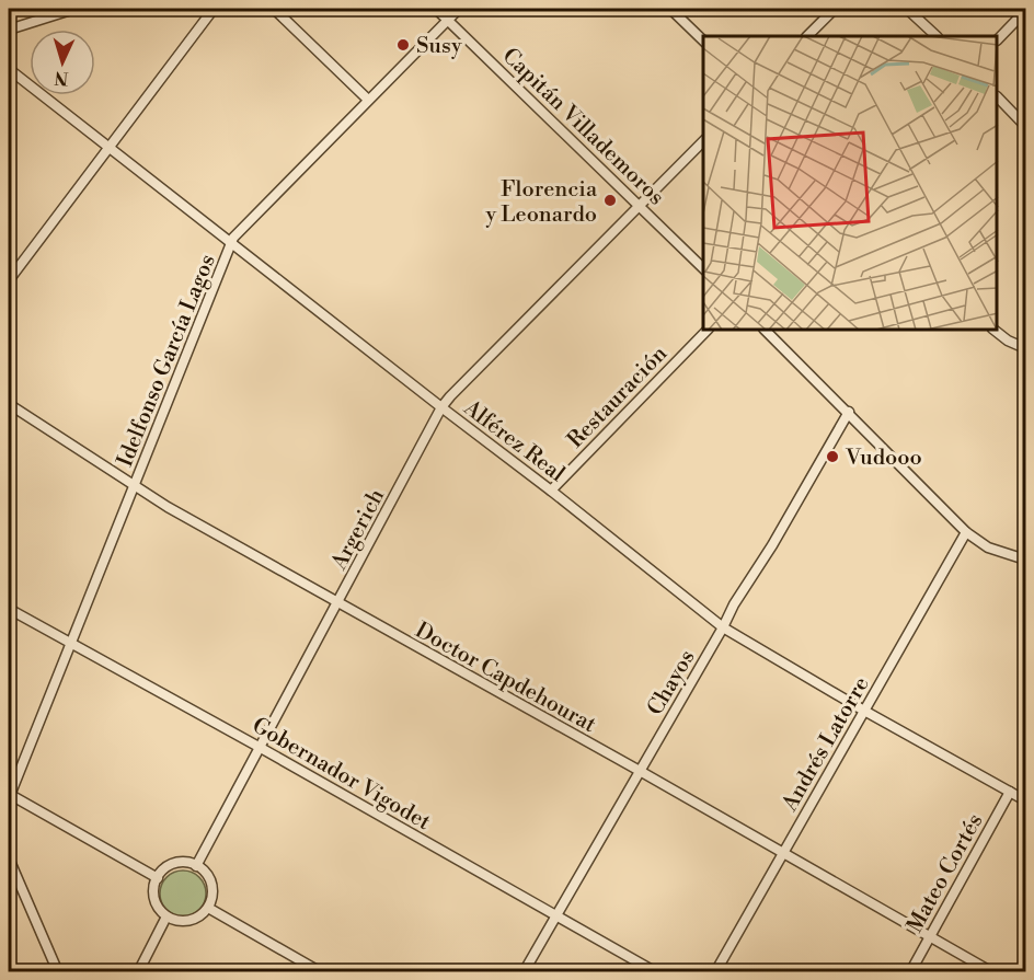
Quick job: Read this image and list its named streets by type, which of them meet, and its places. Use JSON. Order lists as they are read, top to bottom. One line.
{"streets":{"street":["Capitán Villademoros","Idelfonso García Lagos","Restauración","Alférez Real","Argerich","Doctor Capdehourat","Chayos","Andrés Latorre","Gobernador Vigodet","Mateo Cortés"]},"crossings":[["Capitán Villademoros","Idelfonso García Lagos"],["Capitán Villademoros","Argerich"],["Idelfonso García Lagos","Alférez Real"],["Idelfonso García Lagos","Doctor Capdehourat"],["Idelfonso García Lagos","Gobernador Vigodet"],["Restauración","Alférez Real"],["Alférez Real","Argerich"],["Alférez Real","Chayos"],["Alférez Real","Andrés Latorre"],["Alférez Real","Mateo Cortés"],["Argerich","Doctor Capdehourat"],["Argerich","Gobernador Vigodet"],["Doctor Capdehourat","Chayos"],["Doctor Capdehourat","Andrés Latorre"],["Doctor Capdehourat","Mateo Cortés"],["Chayos","Gobernador Vigodet"]],"places":["Susy","Florencia y Leonardo","Vudooo"],"north":"bottom"}
